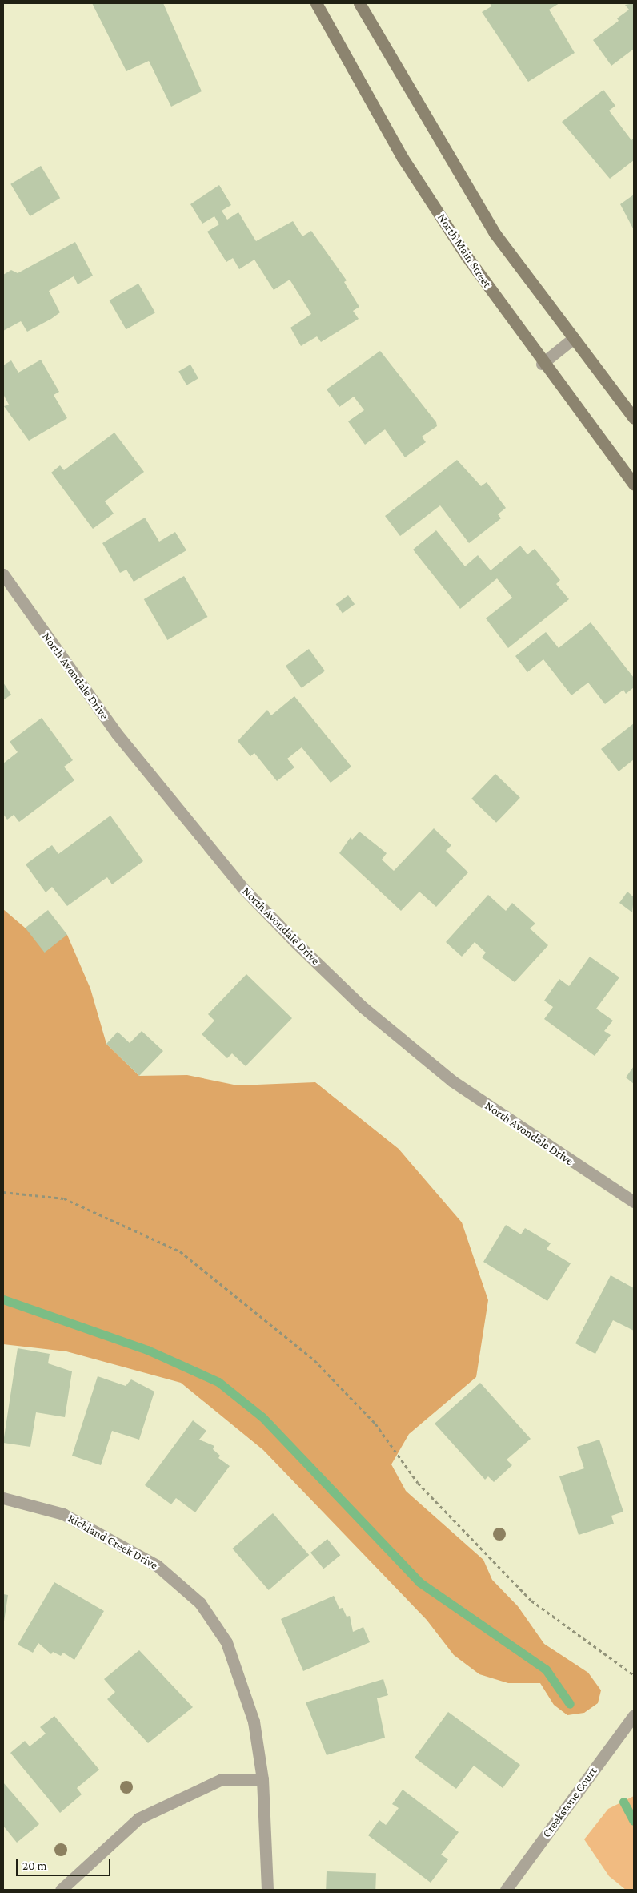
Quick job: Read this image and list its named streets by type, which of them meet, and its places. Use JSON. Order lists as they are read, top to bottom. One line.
{"streets":{"street":["North Main Street","North Avondale Drive","Richland Creek Drive","Creekstone Court"]},"scale_bar":"20 m"}
